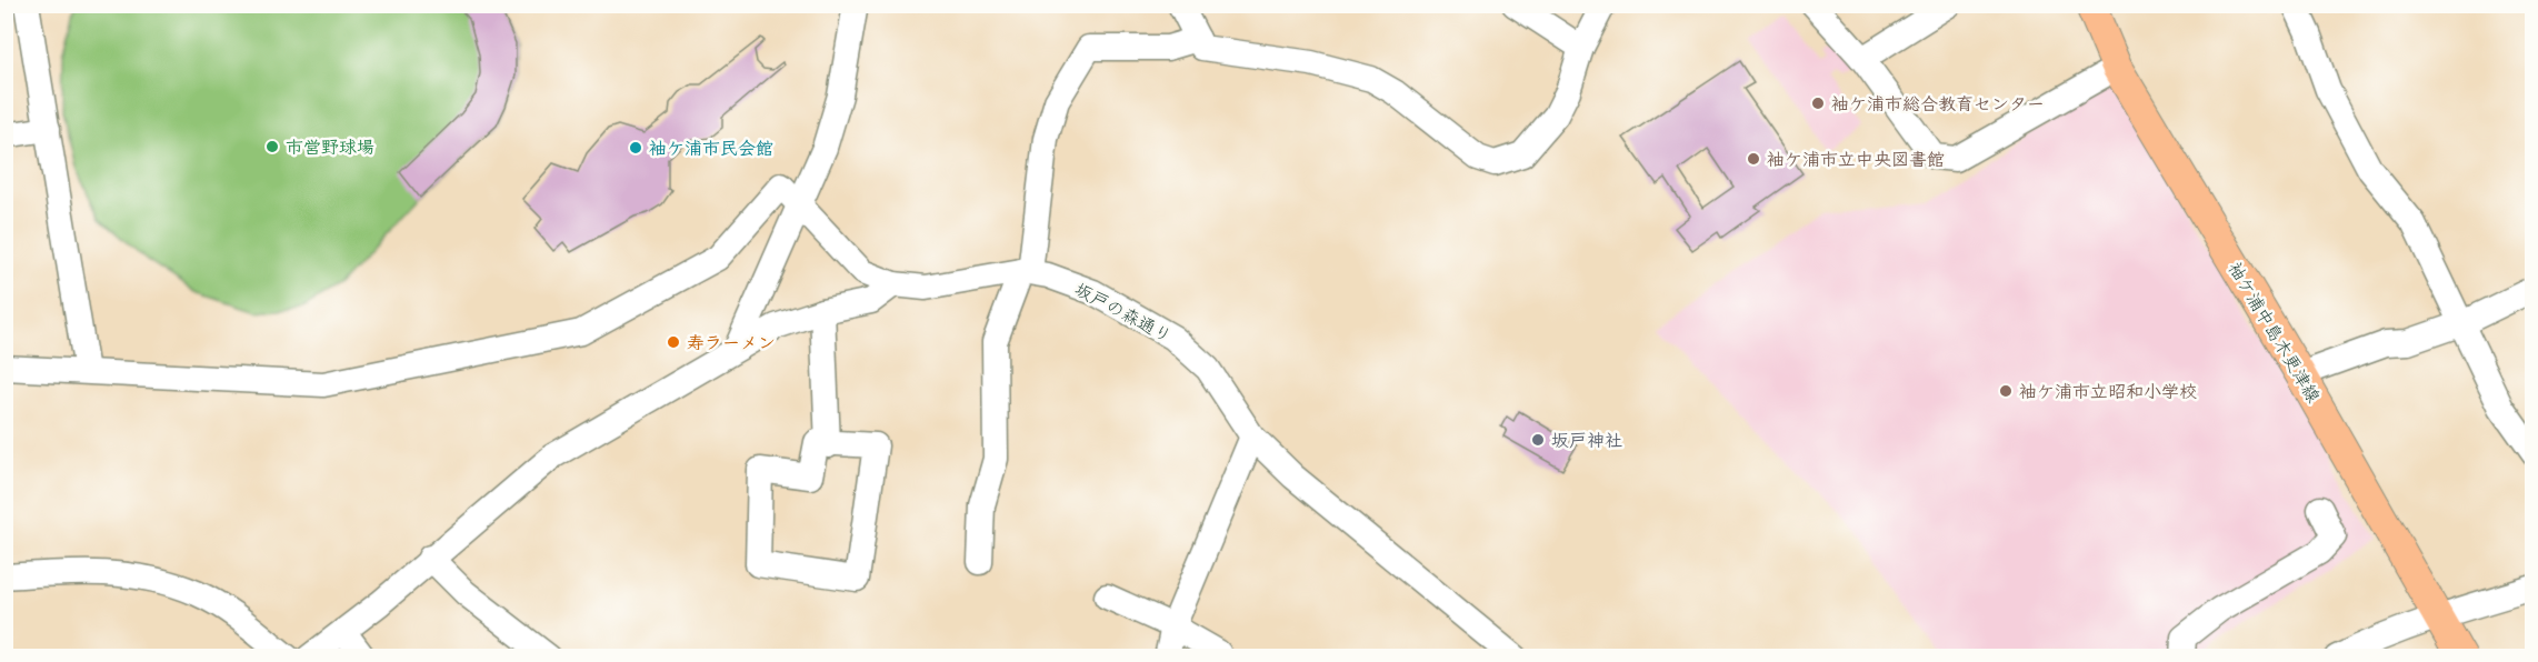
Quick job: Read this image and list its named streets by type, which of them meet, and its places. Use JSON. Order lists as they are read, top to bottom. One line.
{"streets":{"main road":["袖ケ浦中島木更津線"],"street":["坂戸の森通り"]},"places":["袖ケ浦市総合教育センター","市営野球場","袖ケ浦市民会館","袖ケ浦市立中央図書館","寿ラーメン","袖ケ浦市立昭和小学校","坂戸神社"]}
